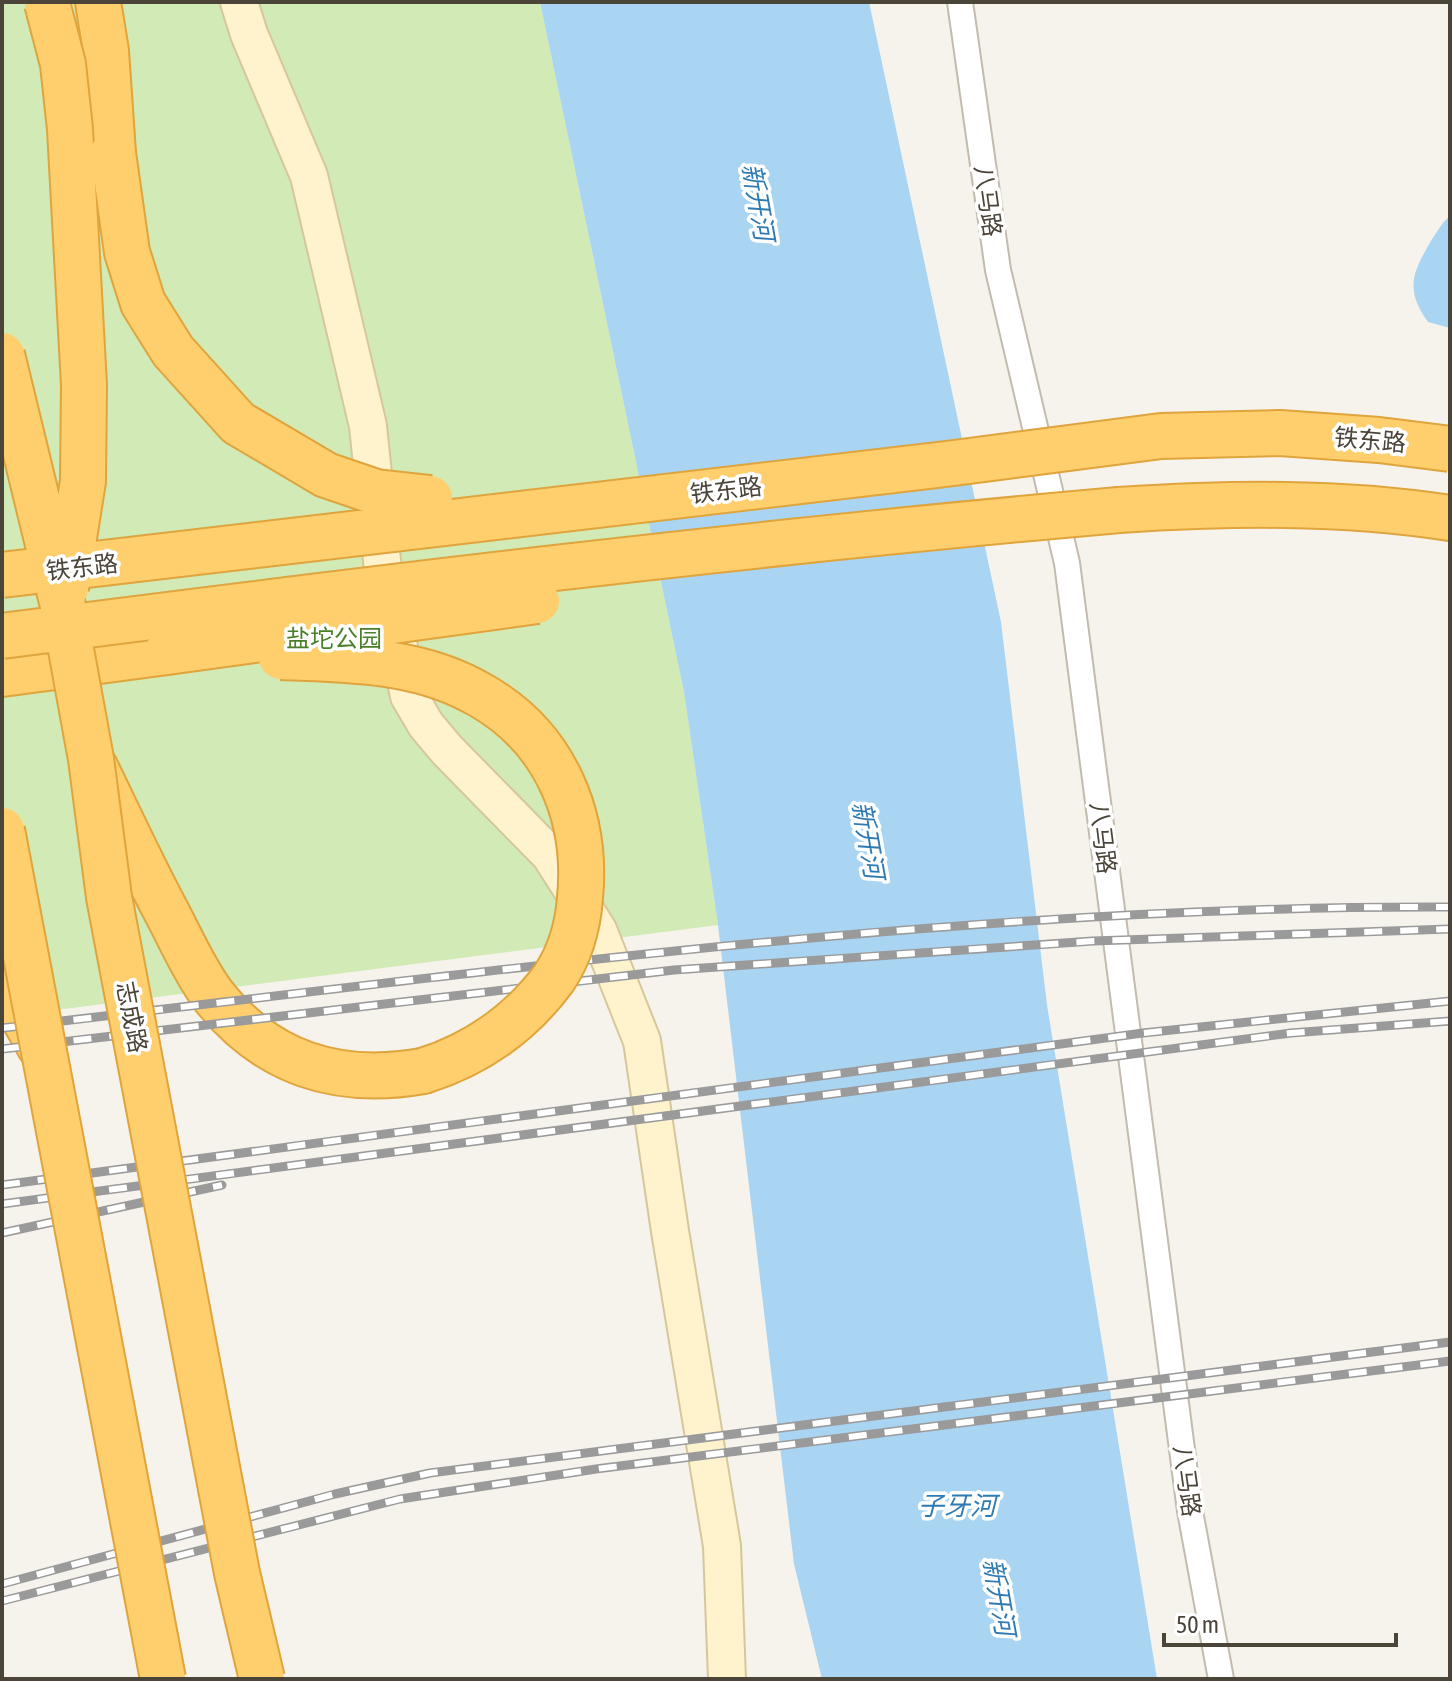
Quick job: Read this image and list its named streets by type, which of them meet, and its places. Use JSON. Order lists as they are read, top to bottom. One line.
{"streets":{"highway":["铁东路","志成路"],"street":["八马路"]},"water":["新开河","子牙河"],"parks":["盐坨公园"],"scale_bar":"50 m"}
